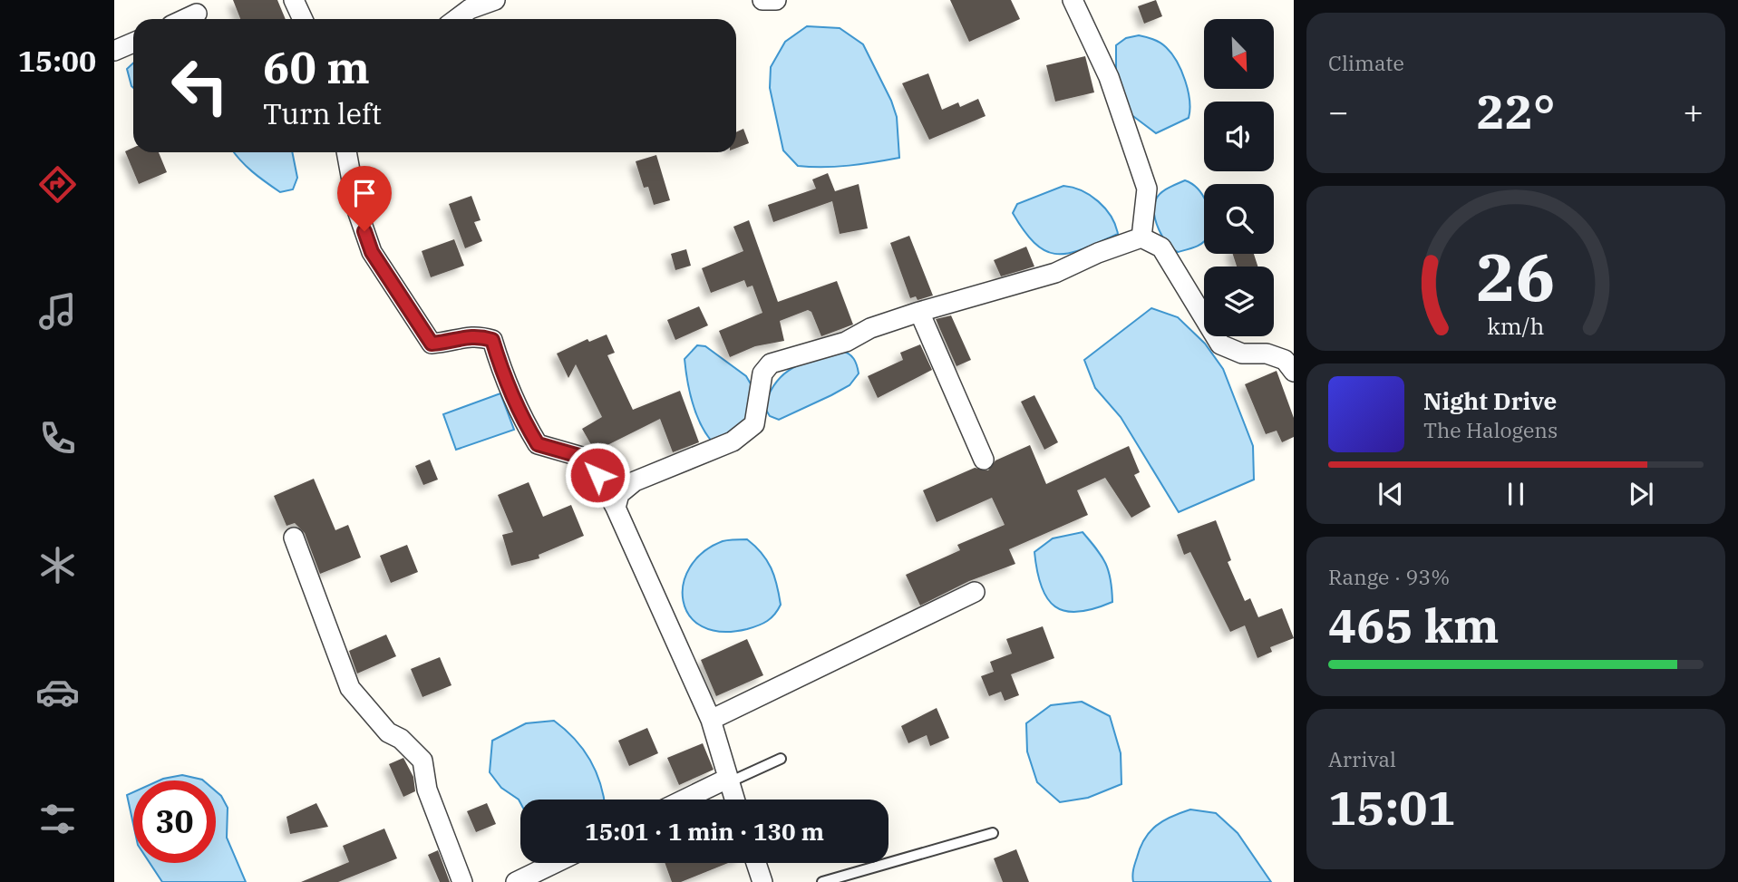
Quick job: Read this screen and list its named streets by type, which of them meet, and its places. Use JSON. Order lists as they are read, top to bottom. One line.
{"north":"bottom right","page":{"tabs":"15:00","tile":["Climate",["Range · 93%","465 km"],["Arrival","15:01"]],"turn":["60 m","Turn left"],"heat":["−","22°","+"],"song":["Night Drive","The Halogens"],"limit":"30","trip":"15:01 · 1 min · 130 m","gauge":["26","km/h"]}}
